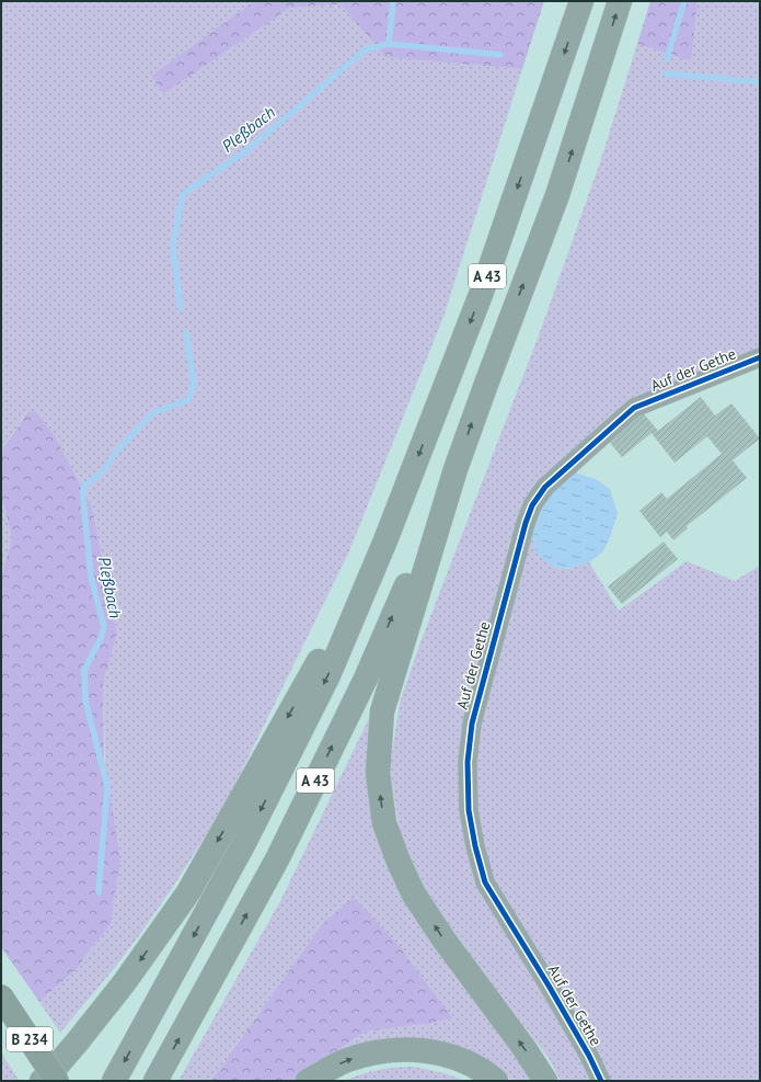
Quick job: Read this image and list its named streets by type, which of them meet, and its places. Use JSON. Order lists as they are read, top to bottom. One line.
{"streets":{"highway":["A 43"],"main road":["B 234"],"street":["Auf der Gethe"]},"water":["Pleßbach"]}
